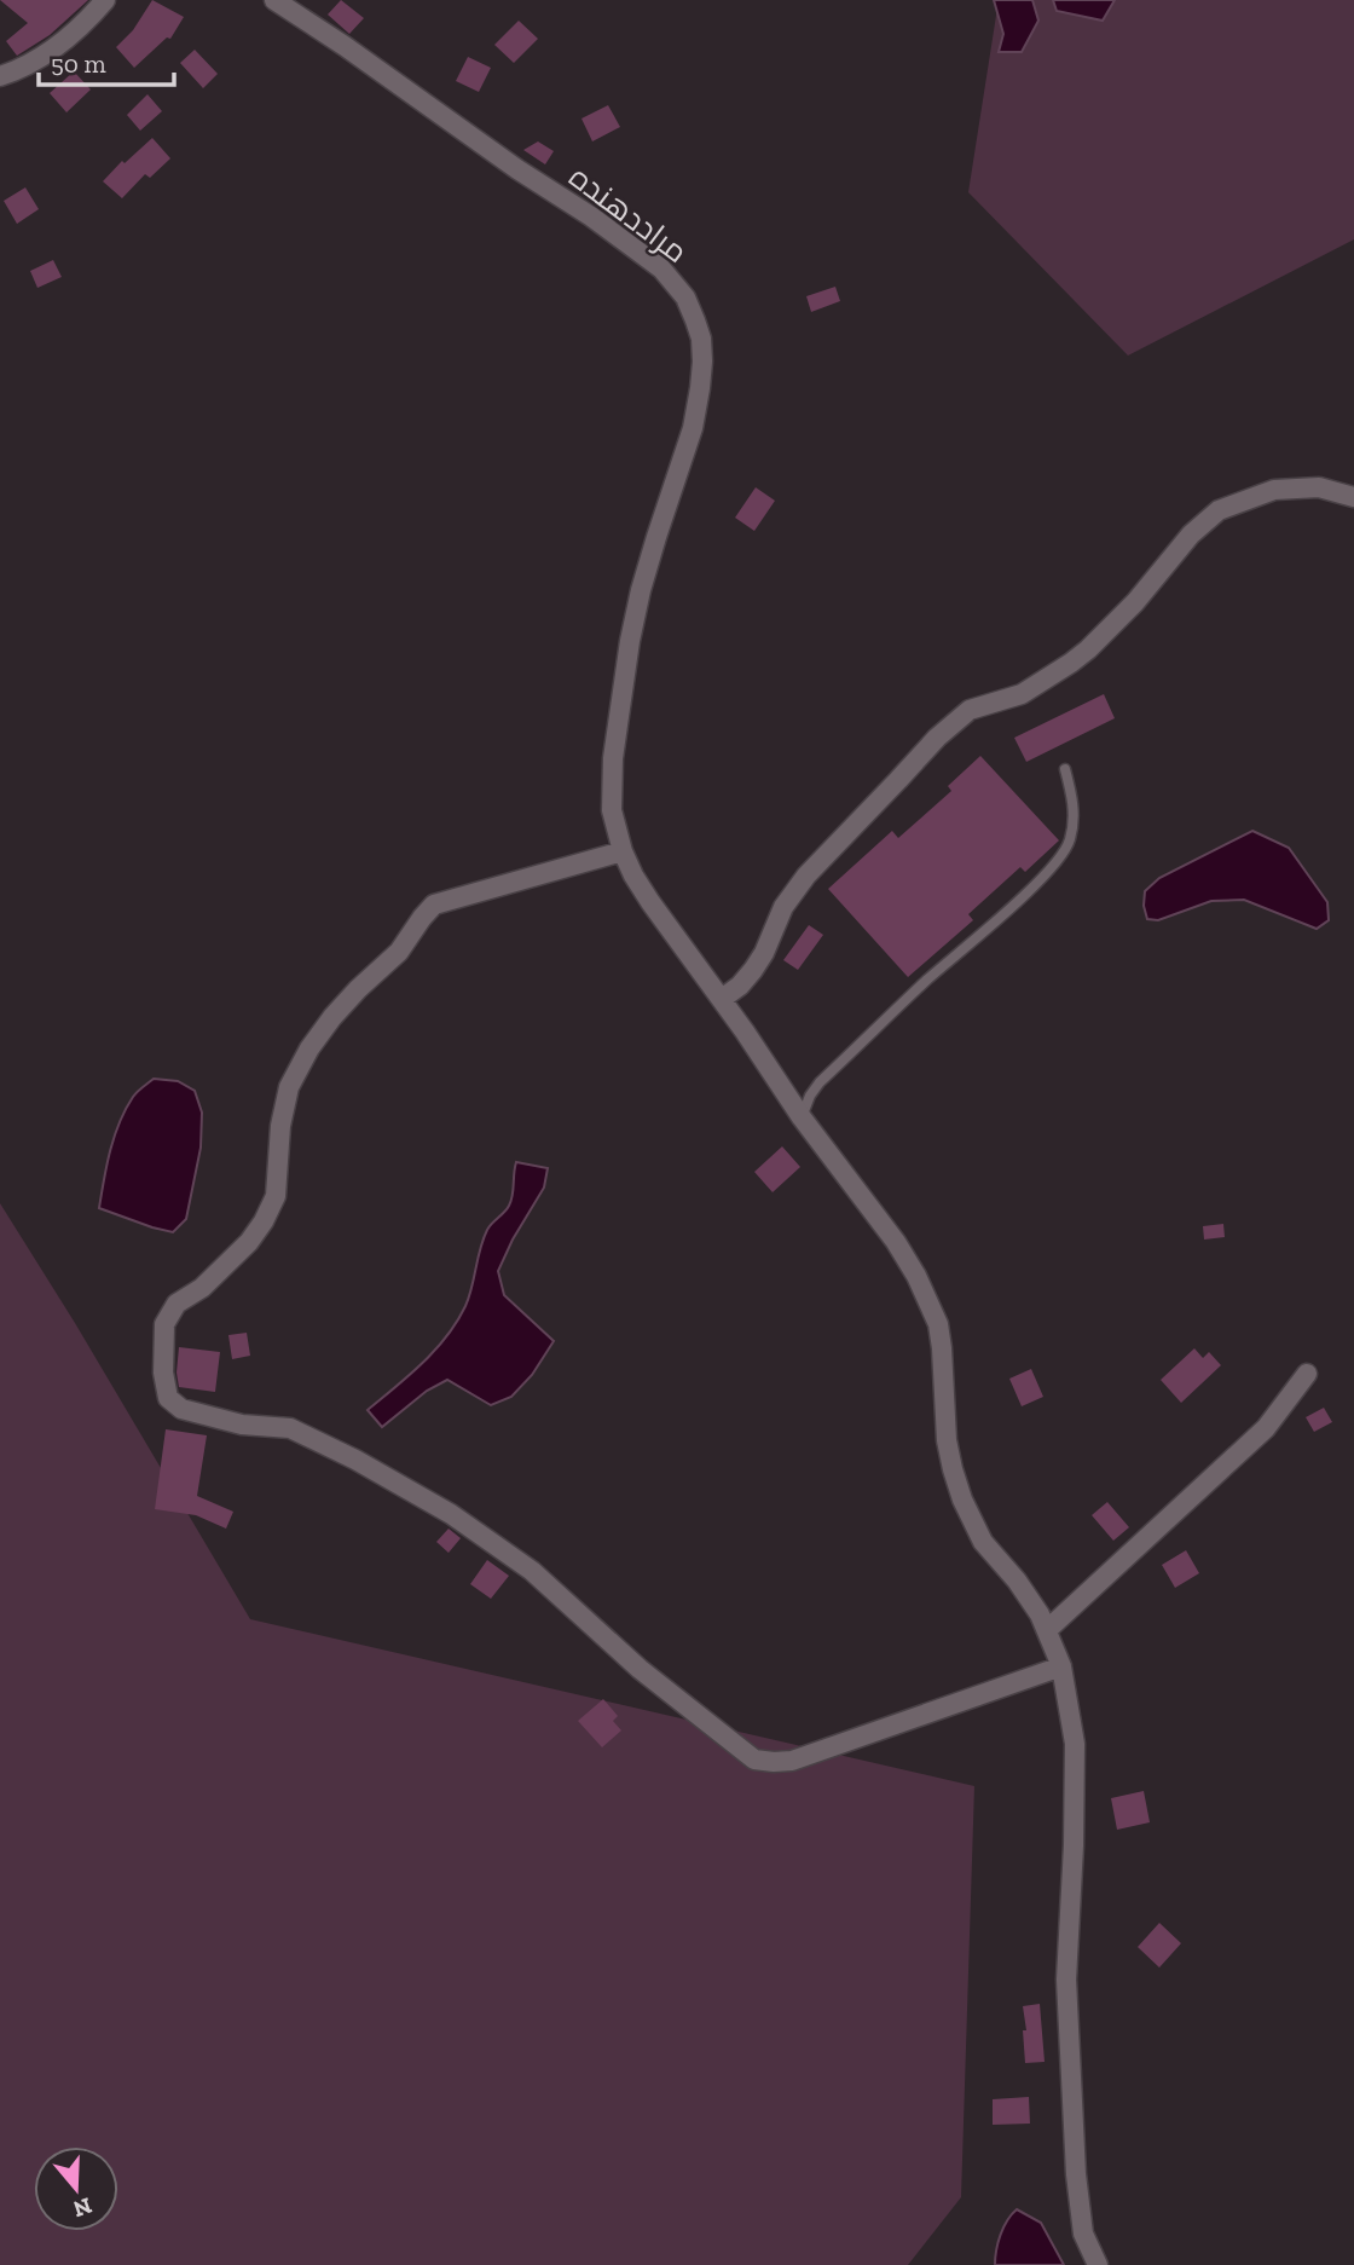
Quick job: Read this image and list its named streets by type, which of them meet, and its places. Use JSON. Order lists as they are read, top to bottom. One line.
{"streets":{"street":["مراددهنده"]},"scale_bar":"50 m","north":"bottom"}
